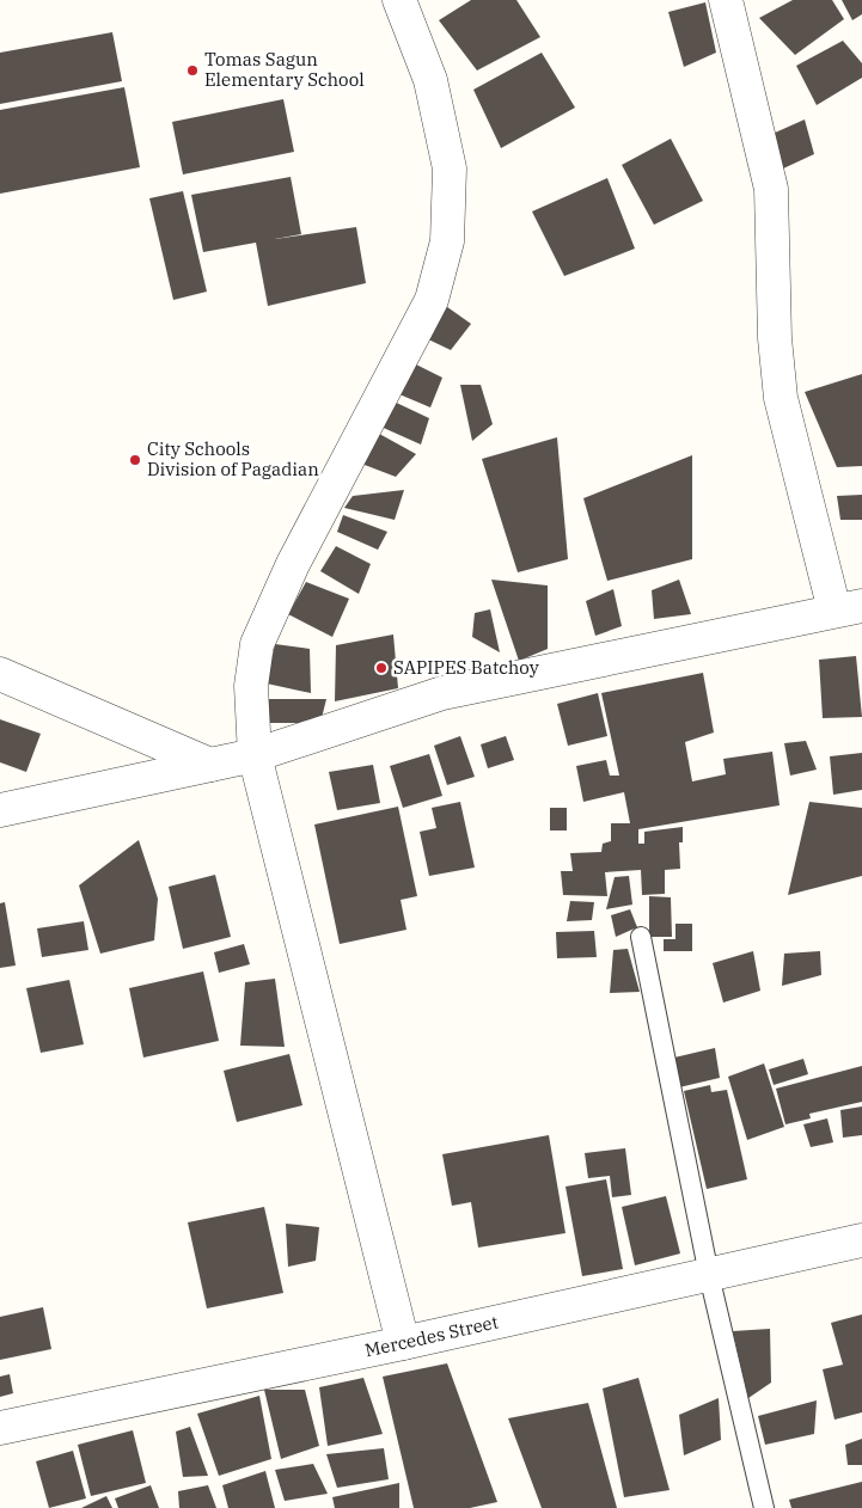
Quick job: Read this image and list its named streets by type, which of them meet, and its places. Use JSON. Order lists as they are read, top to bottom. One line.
{"streets":{"street":["Mercedes Street"]},"places":["Tomas Sagun Elementary School","City Schools Division of Pagadian","SAPIPES Batchoy"]}
